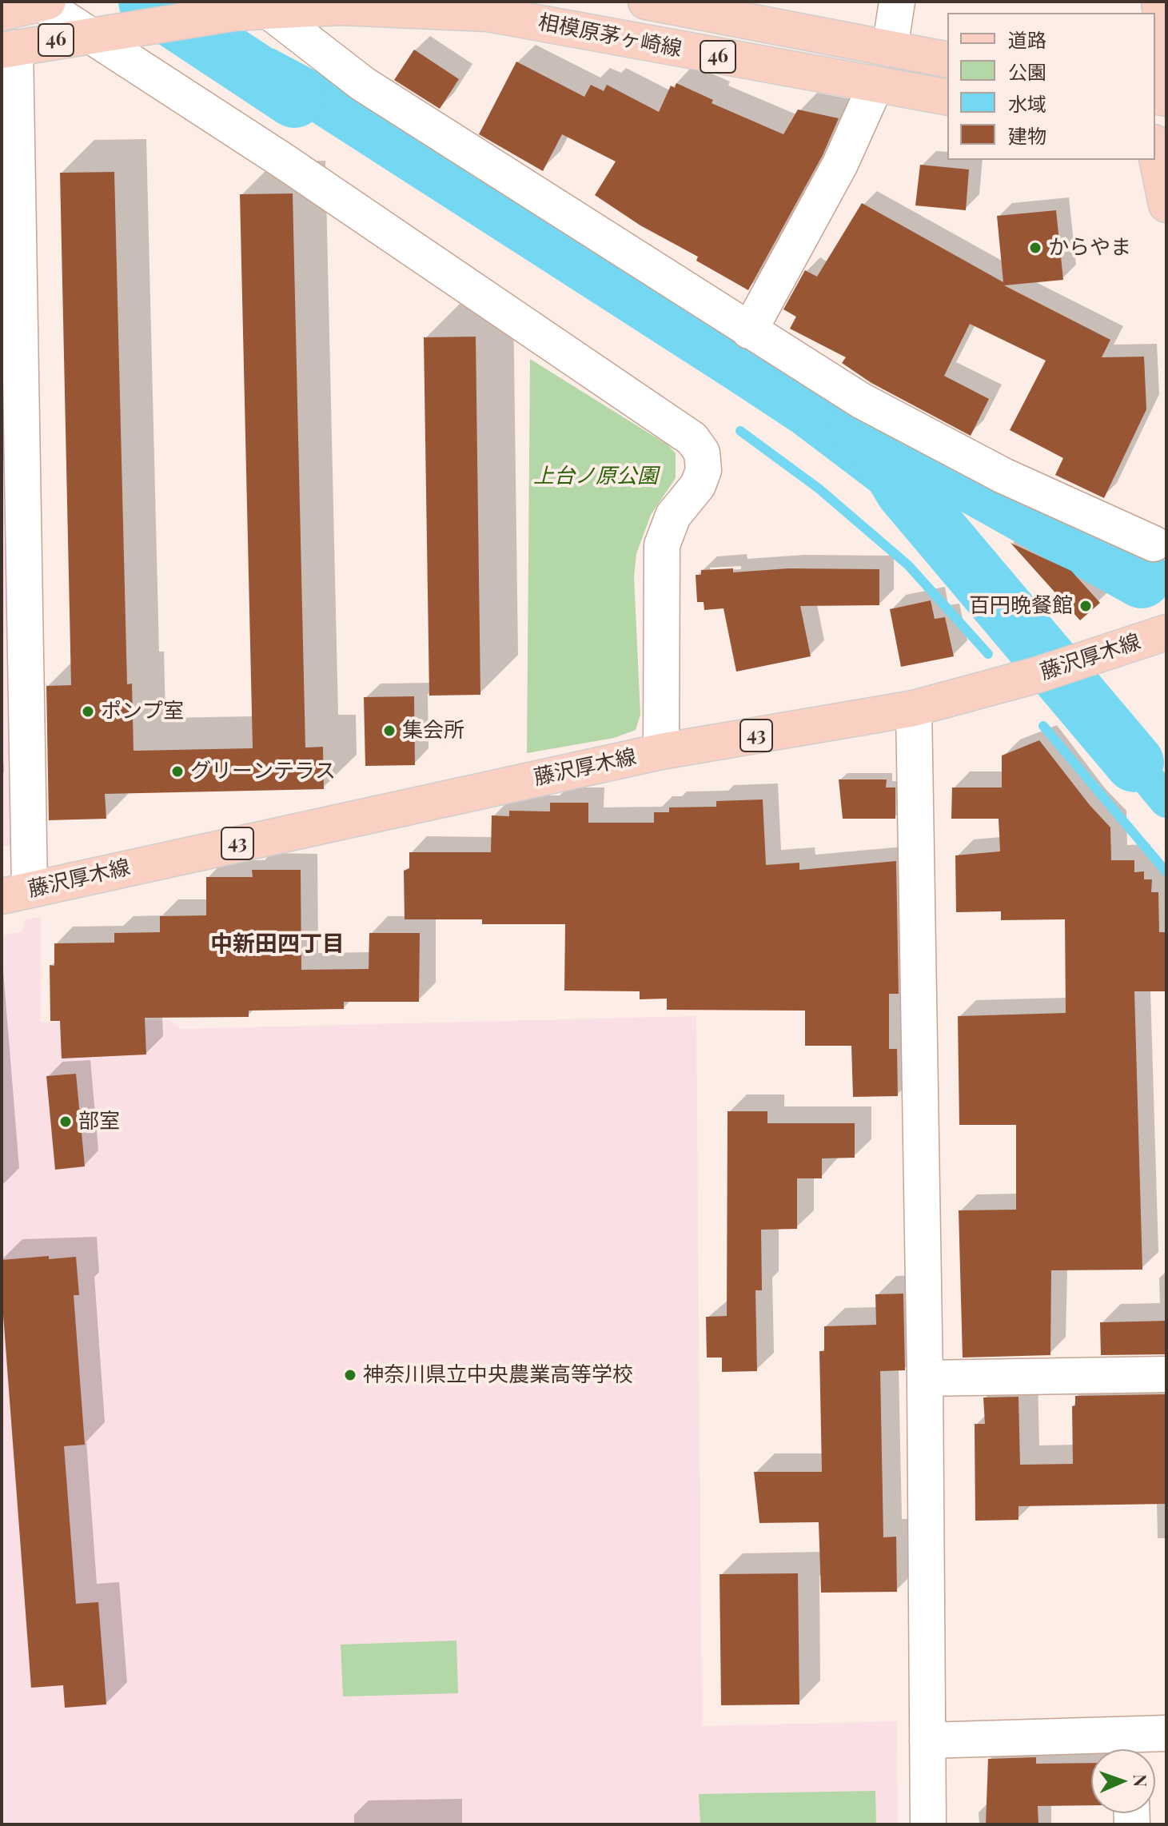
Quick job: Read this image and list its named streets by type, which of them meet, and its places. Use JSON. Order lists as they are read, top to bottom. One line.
{"streets":{"main road":["相模原茅ヶ崎線","46","藤沢厚木線","43"]},"districts":["中新田四丁目"],"parks":["上台ノ原公園"],"places":["からやま","百円晩餐館","ポンプ室","集会所","グリーンテラス","部室","神奈川県立中央農業高等学校"],"legend":["道路","公園","水域","建物"],"north":"right"}
